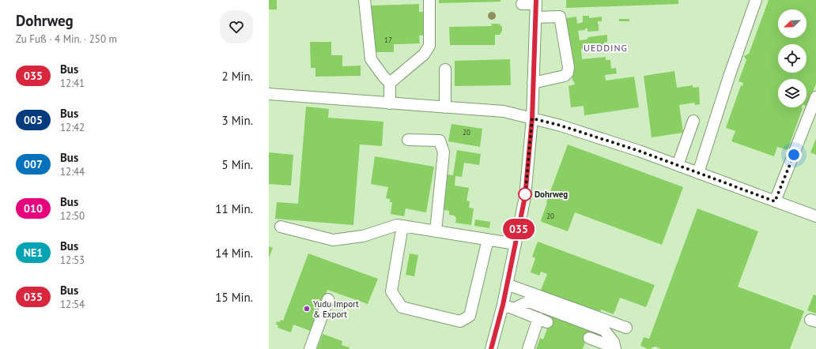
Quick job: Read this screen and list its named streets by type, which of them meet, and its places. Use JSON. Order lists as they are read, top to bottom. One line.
{"districts":["UEDDING"],"places":["Dohrweg","Yudu Import & Export"],"lines":["bus line 035"],"house_numbers":["17","20","20"],"north":"bottom left","page":{"heading":["Dohrweg","Zu Fuß · 4 Min. · 250 m"],"on_map":"035","list":[{"mark":"035","name":"Bus","note":"12:41","value":"2 Min."},{"mark":"005","name":"Bus","note":"12:42","value":"3 Min."},{"mark":"007","name":"Bus","note":"12:44","value":"5 Min."},{"mark":"010","name":"Bus","note":"12:50","value":"11 Min."},{"mark":"NE1","name":"Bus","note":"12:53","value":"14 Min."},{"mark":"035","name":"Bus","note":"12:54","value":"15 Min."}]}}
